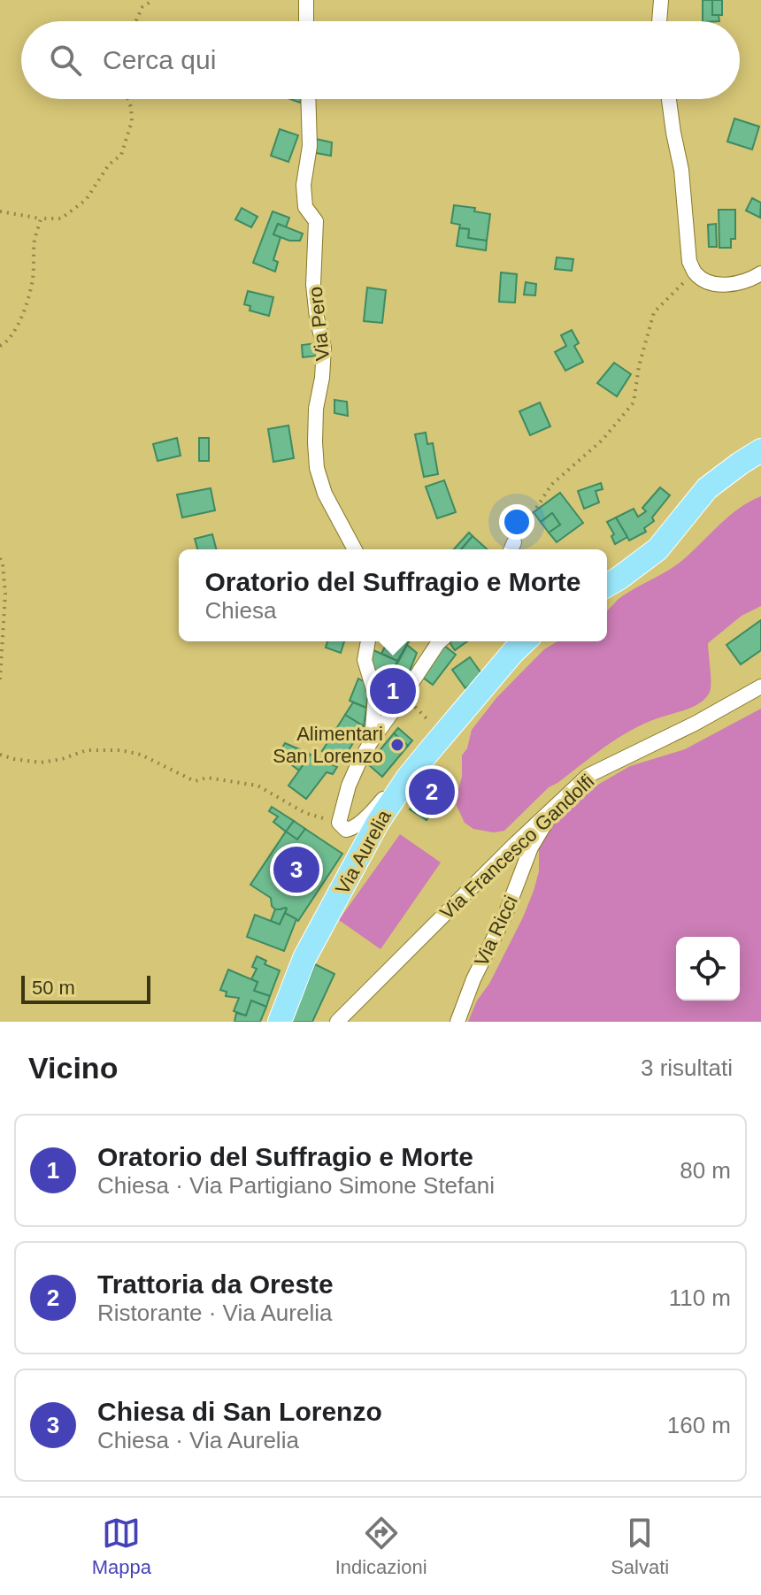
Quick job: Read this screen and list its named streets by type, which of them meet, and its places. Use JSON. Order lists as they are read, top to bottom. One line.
{"streets":{"main road":["Via Aurelia"],"street":["Via Pero","Via Francesco Gandolfi","Via Ricci"]},"crossings":[["Via Francesco Gandolfi","Via Ricci"]],"places":["Alimentari San Lorenzo"],"scale_bar":"50 m","page":{"search":"Cerca qui","popup":["Oratorio del Suffragio e Morte","Chiesa"],"pins":["1","2","3"],"scale":"50 m","heading":["Vicino","3 risultati"],"list":[{"mark":"1","name":"Oratorio del Suffragio e Morte","note":"Chiesa · Via Partigiano Simone Stefani","value":"80 m"},{"mark":"2","name":"Trattoria da Oreste","note":"Ristorante · Via Aurelia","value":"110 m"},{"mark":"3","name":"Chiesa di San Lorenzo","note":"Chiesa · Via Aurelia","value":"160 m"}],"nav":["Mappa","Indicazioni","Salvati"]}}
